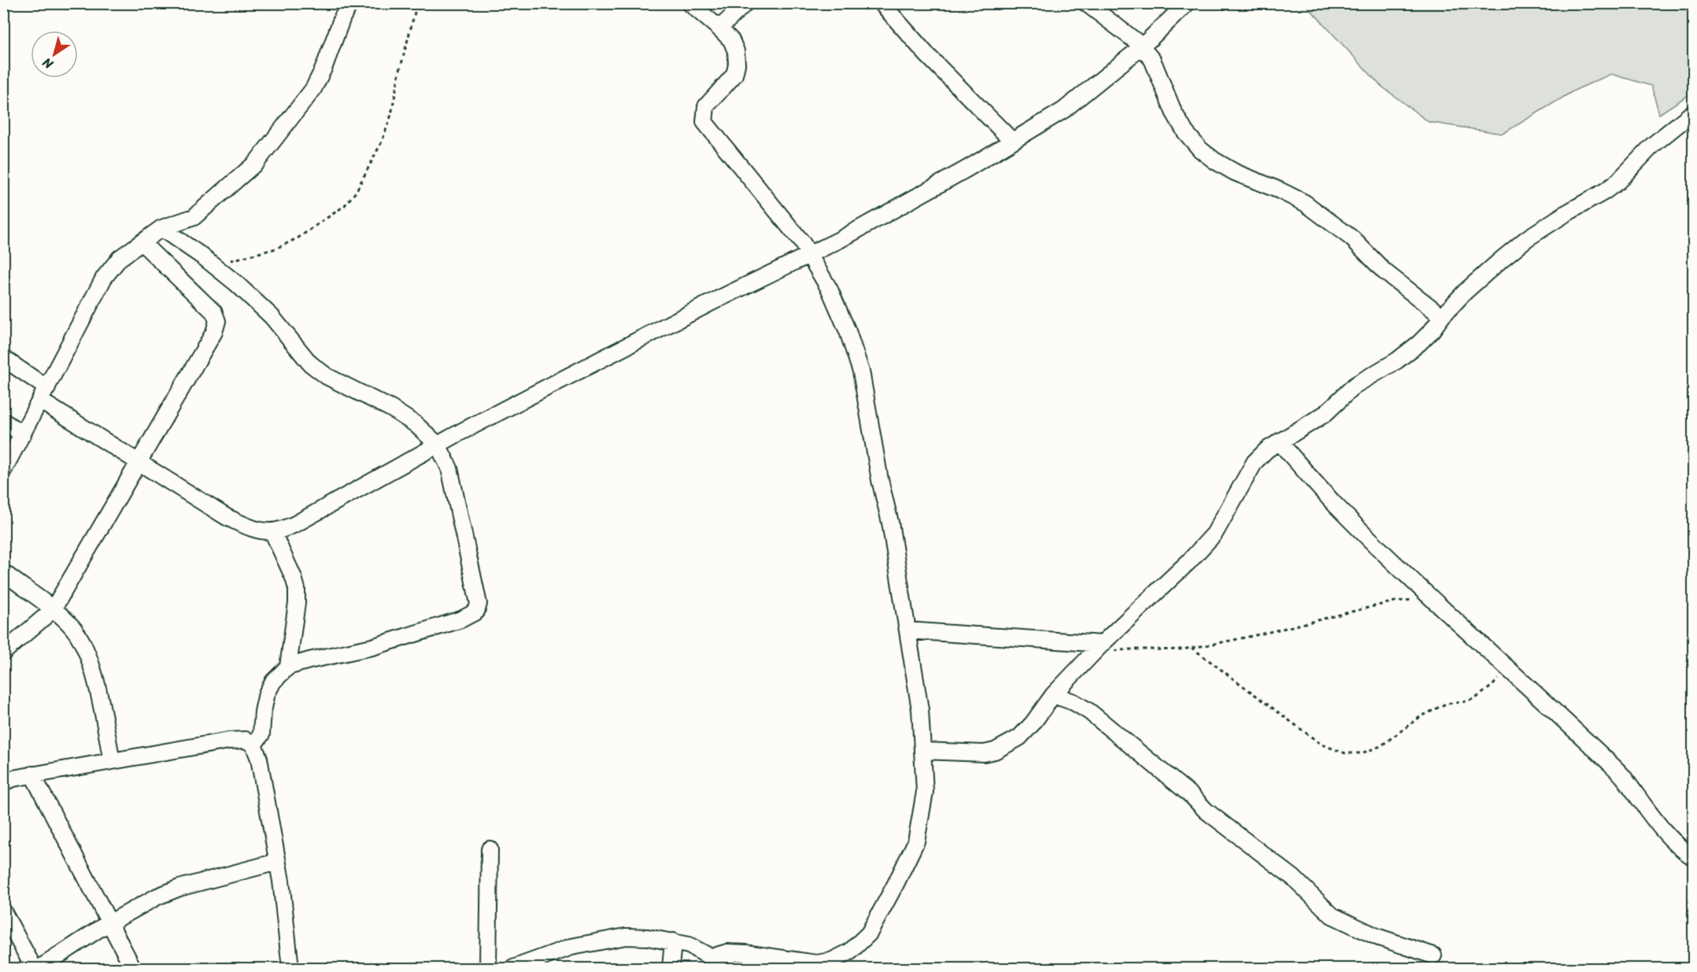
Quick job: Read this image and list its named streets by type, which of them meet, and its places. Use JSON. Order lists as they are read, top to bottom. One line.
{"north":"bottom left"}
